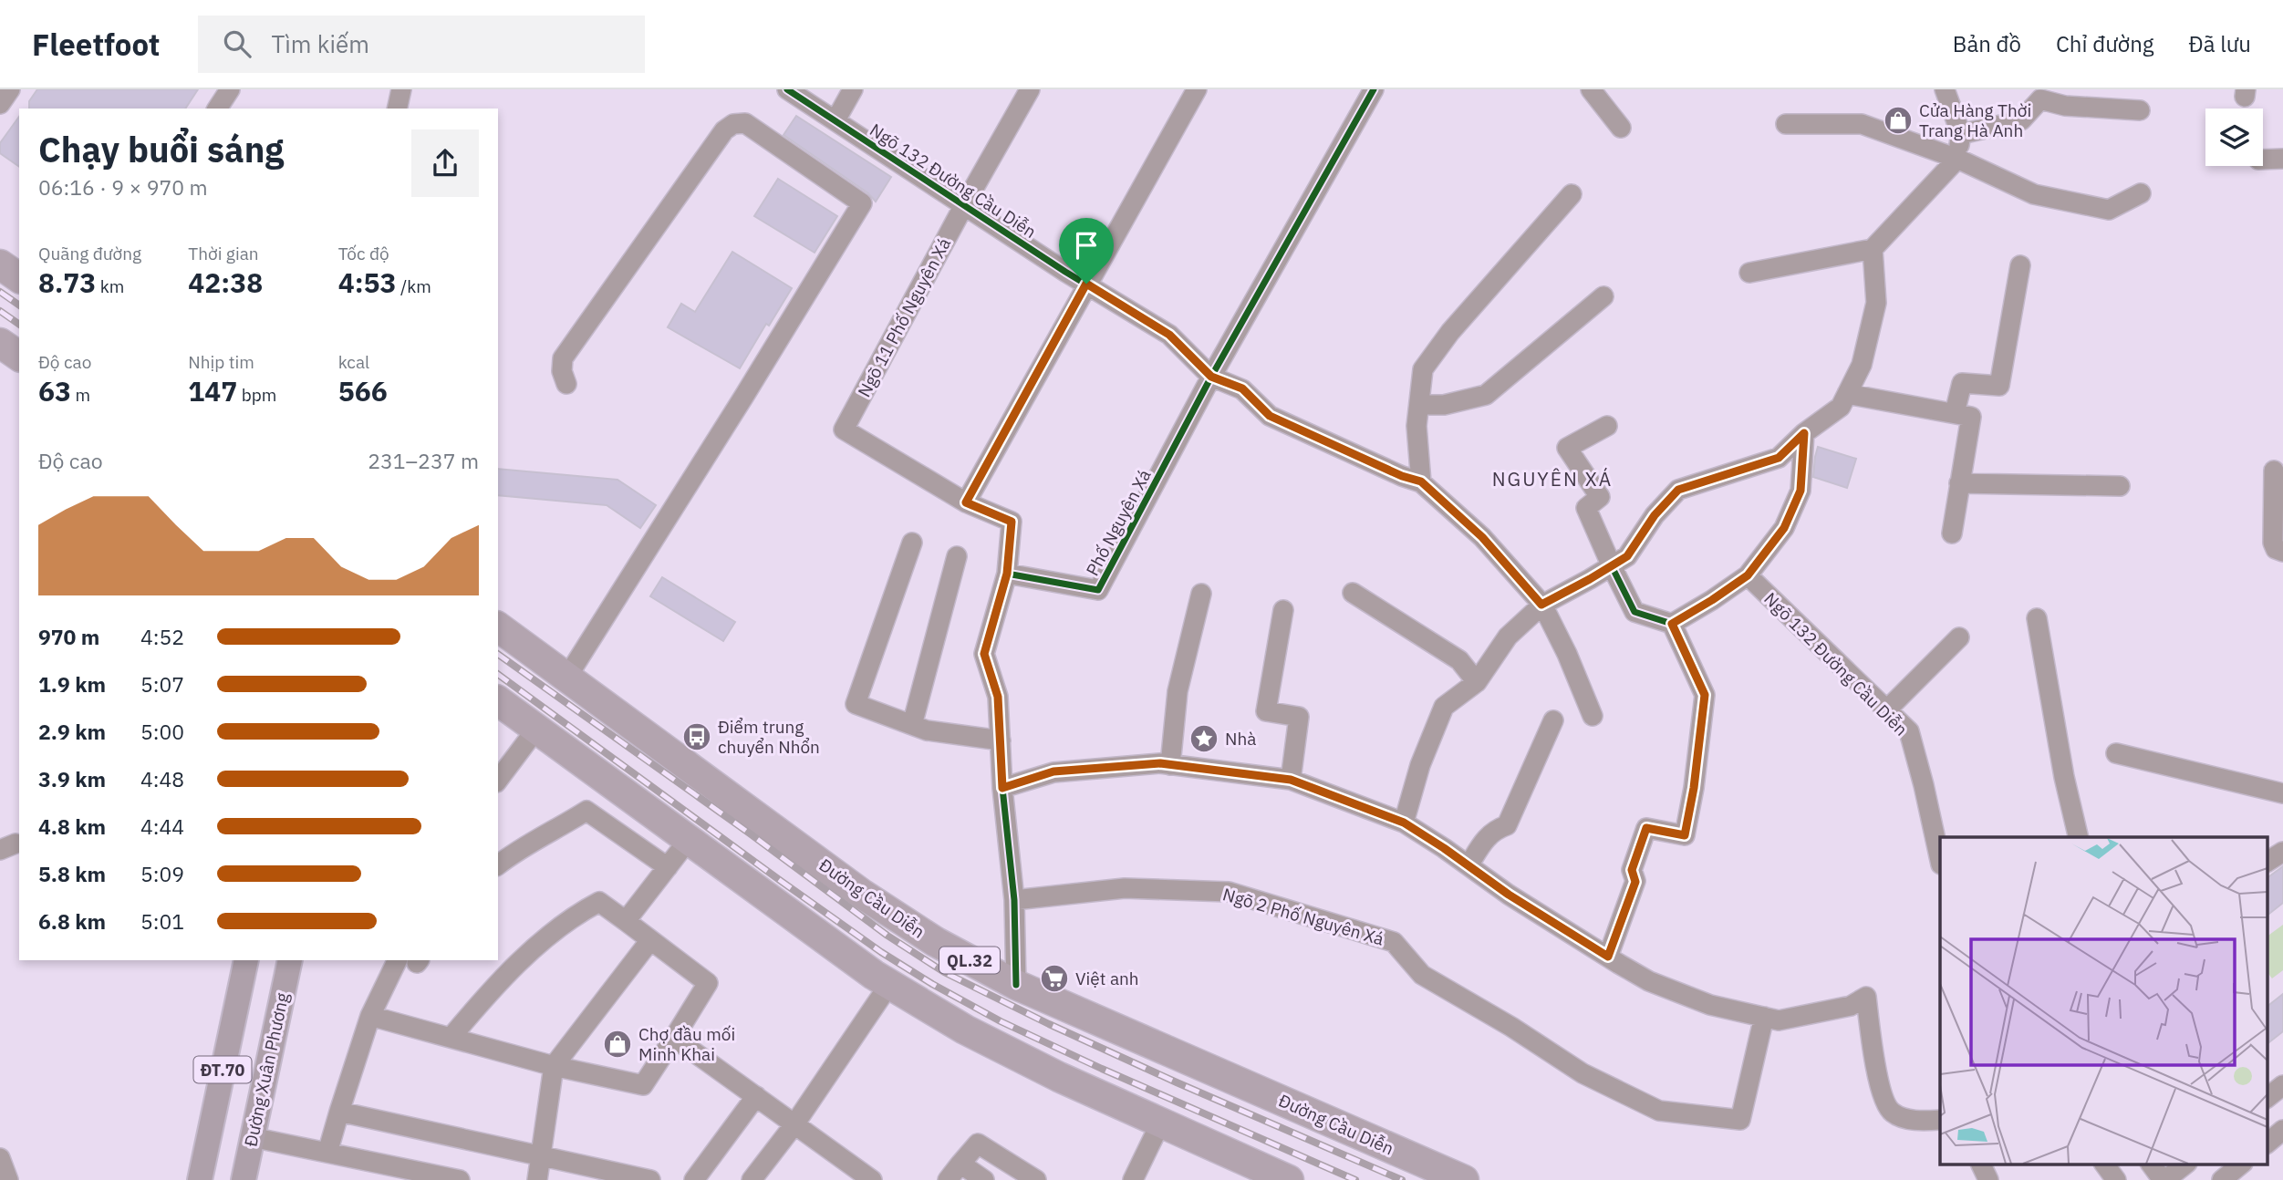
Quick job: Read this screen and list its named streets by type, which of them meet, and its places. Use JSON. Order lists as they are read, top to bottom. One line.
{"streets":{"highway":["Đường Cầu Diễn","QL.32"],"main road":["ĐT.70","Đường Xuân Phương"],"street":["Ngõ 132 Đường Cầu Diễn","Ngõ 11 Phố Nguyên Xá","Phố Nguyên Xá","Ngõ 2 Phố Nguyên Xá"]},"crossings":[["Ngõ 132 Đường Cầu Diễn","Ngõ 11 Phố Nguyên Xá"],["Ngõ 132 Đường Cầu Diễn","Phố Nguyên Xá"]],"districts":["NGUYÊN XÁ"],"places":{"shop":["Cửa Hàng Thời Trang Hà Anh","Chợ đầu mối Minh Khai"],"bus stop":["Điểm trung chuyển Nhổn"],"place":["Nhà"],"supermarket":["Việt anh"]},"page":{"header":"Fleetfoot","search":"Tìm kiếm","nav":["Bản đồ","Chỉ đường","Đã lưu"],"heading":["Chạy buổi sáng","06:16 · 9 × 970 m"],"stats":[["Quãng đường","8.73 km"],["Thời gian","42:38"],["Tốc độ","4:53 /km"],["Độ cao","63 m"],["Nhịp tim","147 bpm"],["kcal","566"]],"chart":["Độ cao","231–237 m"],"list":[{"name":"970 m","note":"4:52"},{"name":"1.9 km","note":"5:07"},{"name":"2.9 km","note":"5:00"},{"name":"3.9 km","note":"4:48"},{"name":"4.8 km","note":"4:44"},{"name":"5.8 km","note":"5:09"},{"name":"6.8 km","note":"5:01"}]}}
